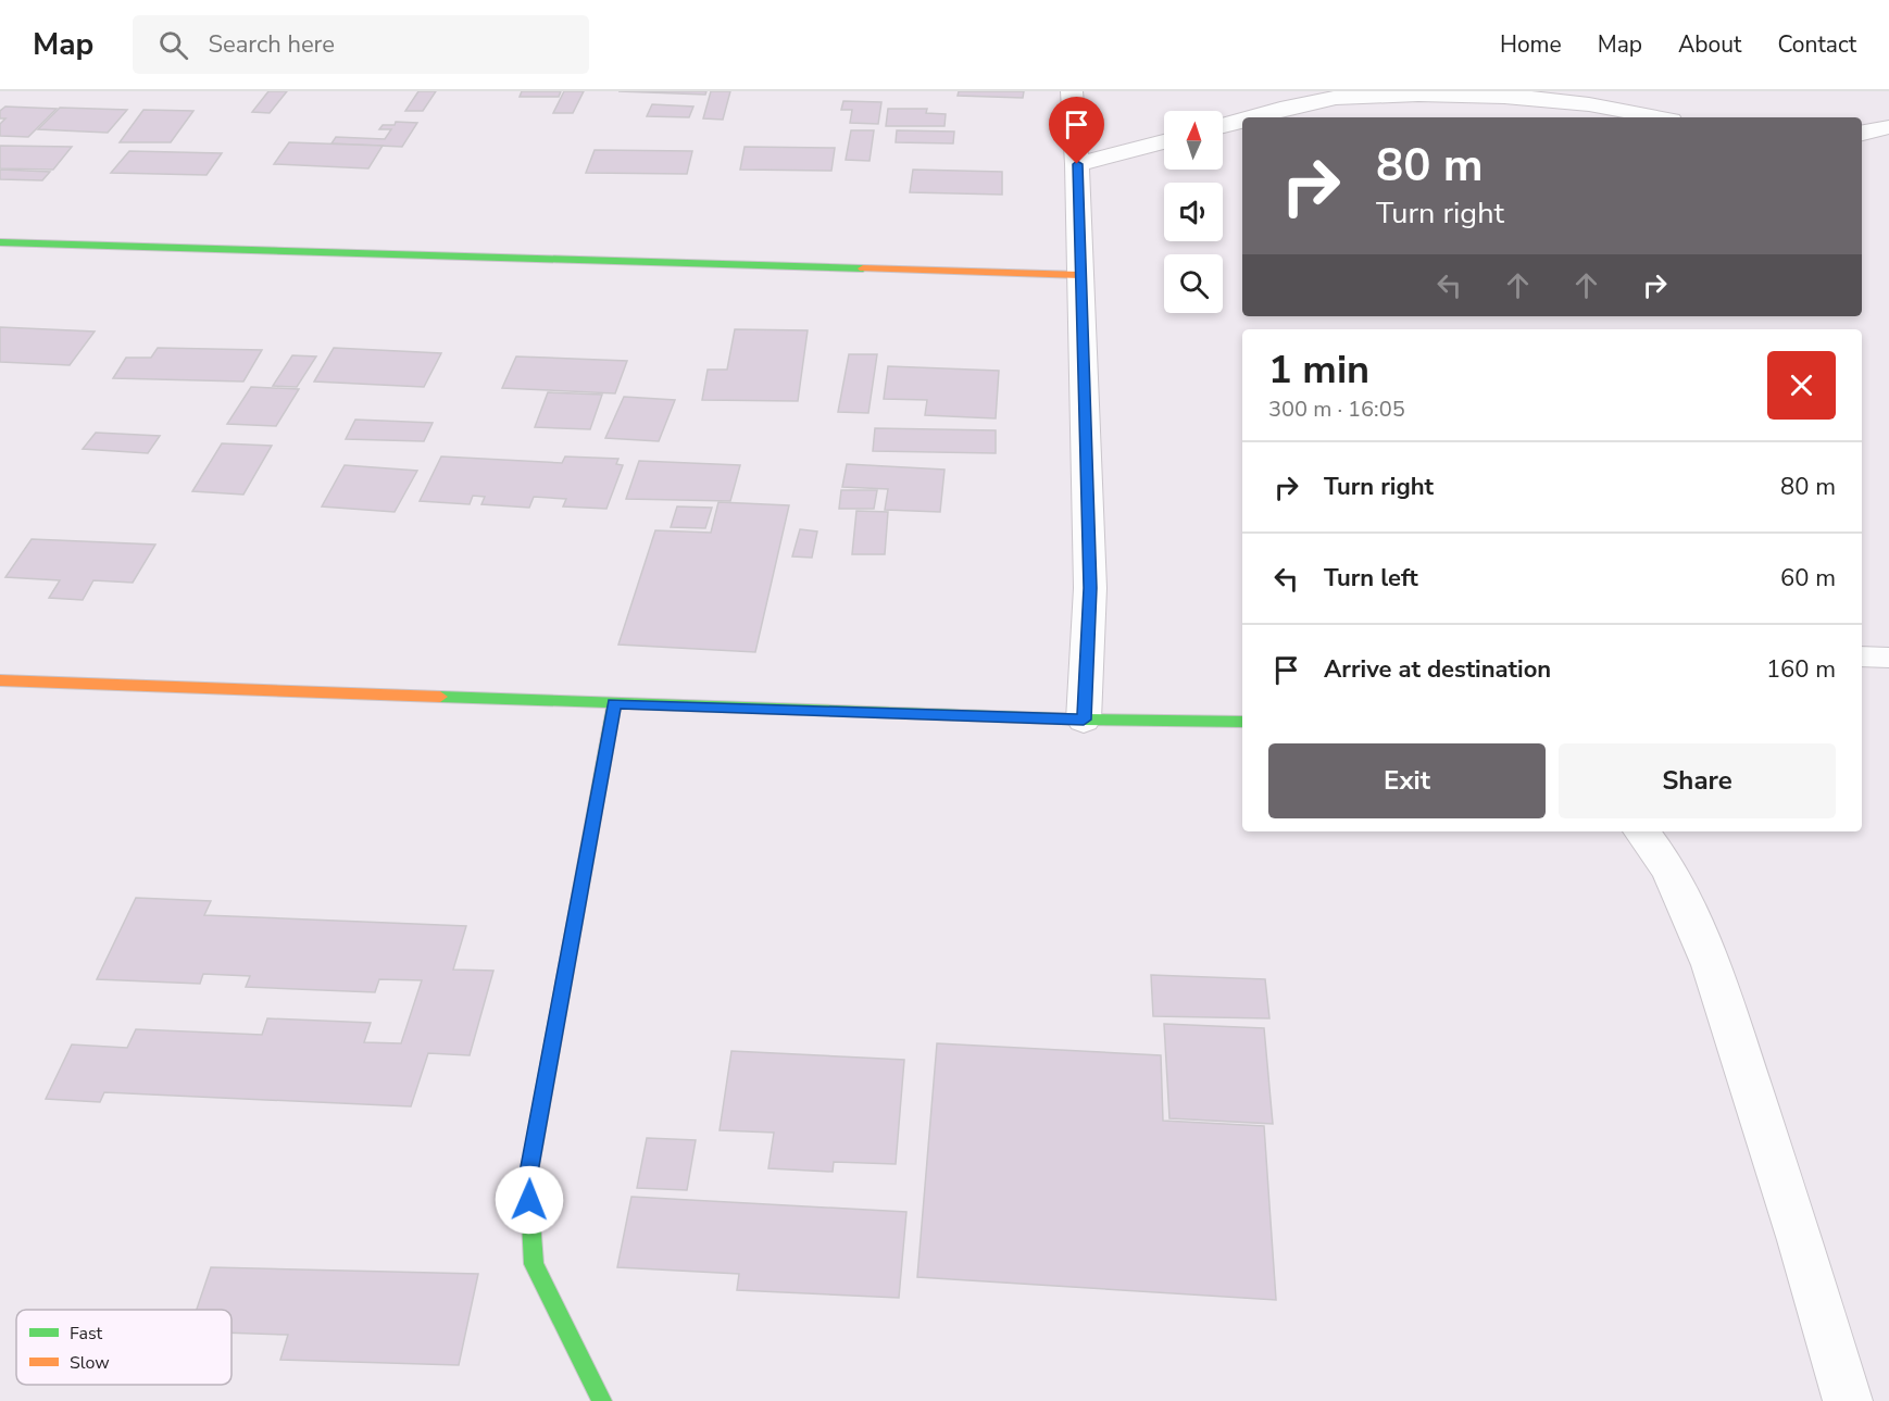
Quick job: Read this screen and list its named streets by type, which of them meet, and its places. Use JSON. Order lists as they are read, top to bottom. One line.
{"legend":["Fast","Slow"],"north":"top","page":{"header":"Map","search":"Search here","nav":["Home","Map","About","Contact"],"turn":["80 m","Turn right"],"heading":["1 min","300 m · 16:05"],"list":[{"name":"Turn right","value":"80 m"},{"name":"Turn left","value":"60 m"},{"name":"Arrive at destination","value":"160 m"}],"buttons":["Exit","Share"]}}
